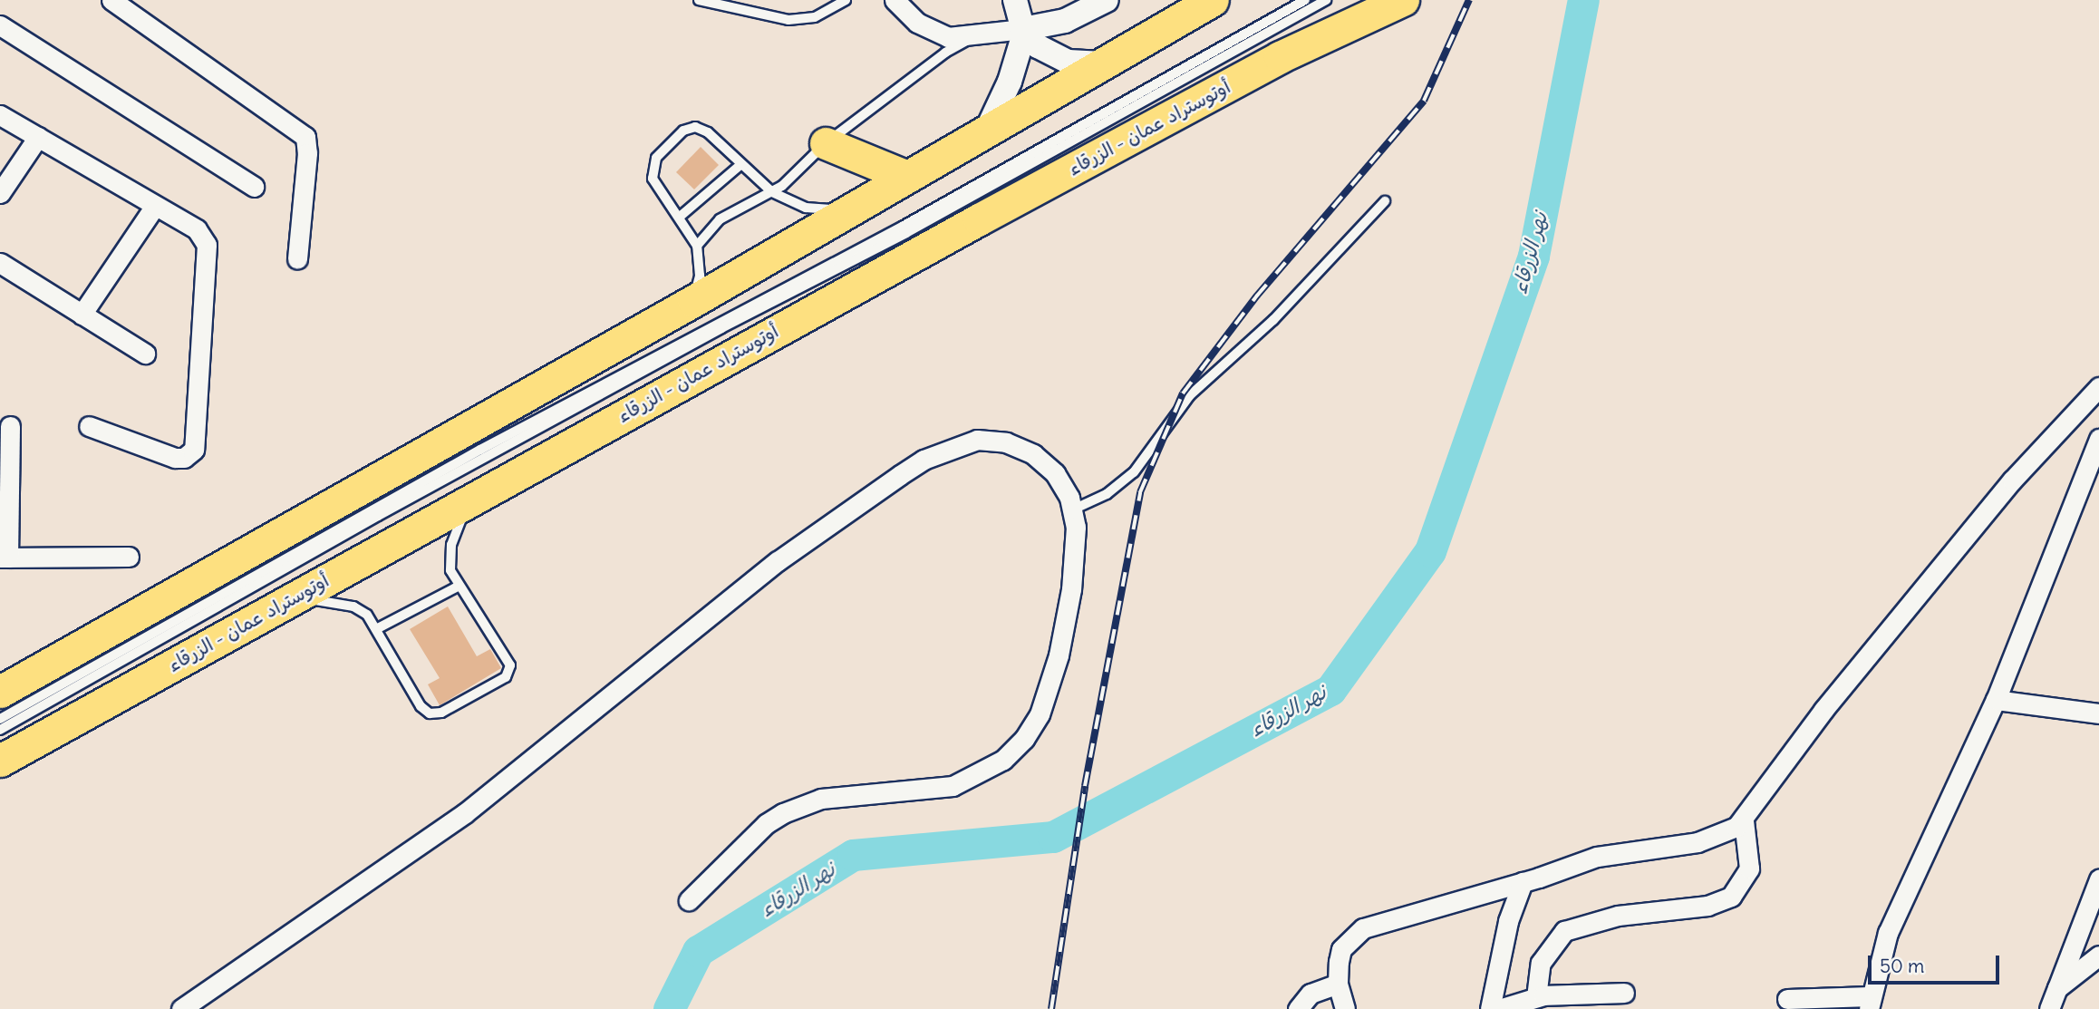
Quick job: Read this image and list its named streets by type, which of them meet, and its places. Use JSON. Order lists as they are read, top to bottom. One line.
{"streets":{"highway":["أوتوستراد عمان - الزرقاء"]},"water":["نهر الزرقاء"],"scale_bar":"50 m"}
